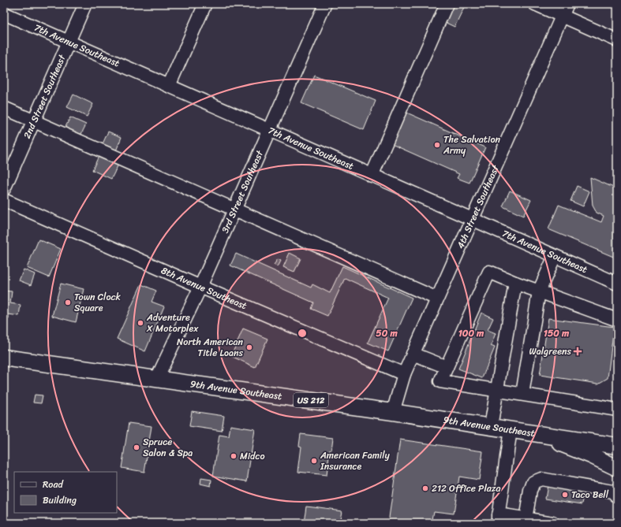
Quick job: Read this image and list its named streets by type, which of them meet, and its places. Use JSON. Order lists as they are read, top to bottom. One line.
{"streets":{"main road":["9th Avenue Southeast","US 212"],"street":["7th Avenue Southeast","2nd Street Southeast","3rd Street Southeast","4th Street Southeast","8th Avenue Southeast"]},"crossings":[["7th Avenue Southeast","2nd Street Southeast"],["7th Avenue Southeast","3rd Street Southeast"],["7th Avenue Southeast","4th Street Southeast"],["3rd Street Southeast","8th Avenue Southeast"],["3rd Street Southeast","9th Avenue Southeast"],["4th Street Southeast","8th Avenue Southeast"],["4th Street Southeast","9th Avenue Southeast"]],"places":{"other":["The Salvation Army","Town Clock Square","Adventure X Motorplex","North American Title Loans","Spruce Salon & Spa","Midco","American Family Insurance","212 Office Plaza","Taco Bell"],"health":["Walgreens"]},"legend":["Road","Building"],"rings":["50 m","100 m","150 m"]}
